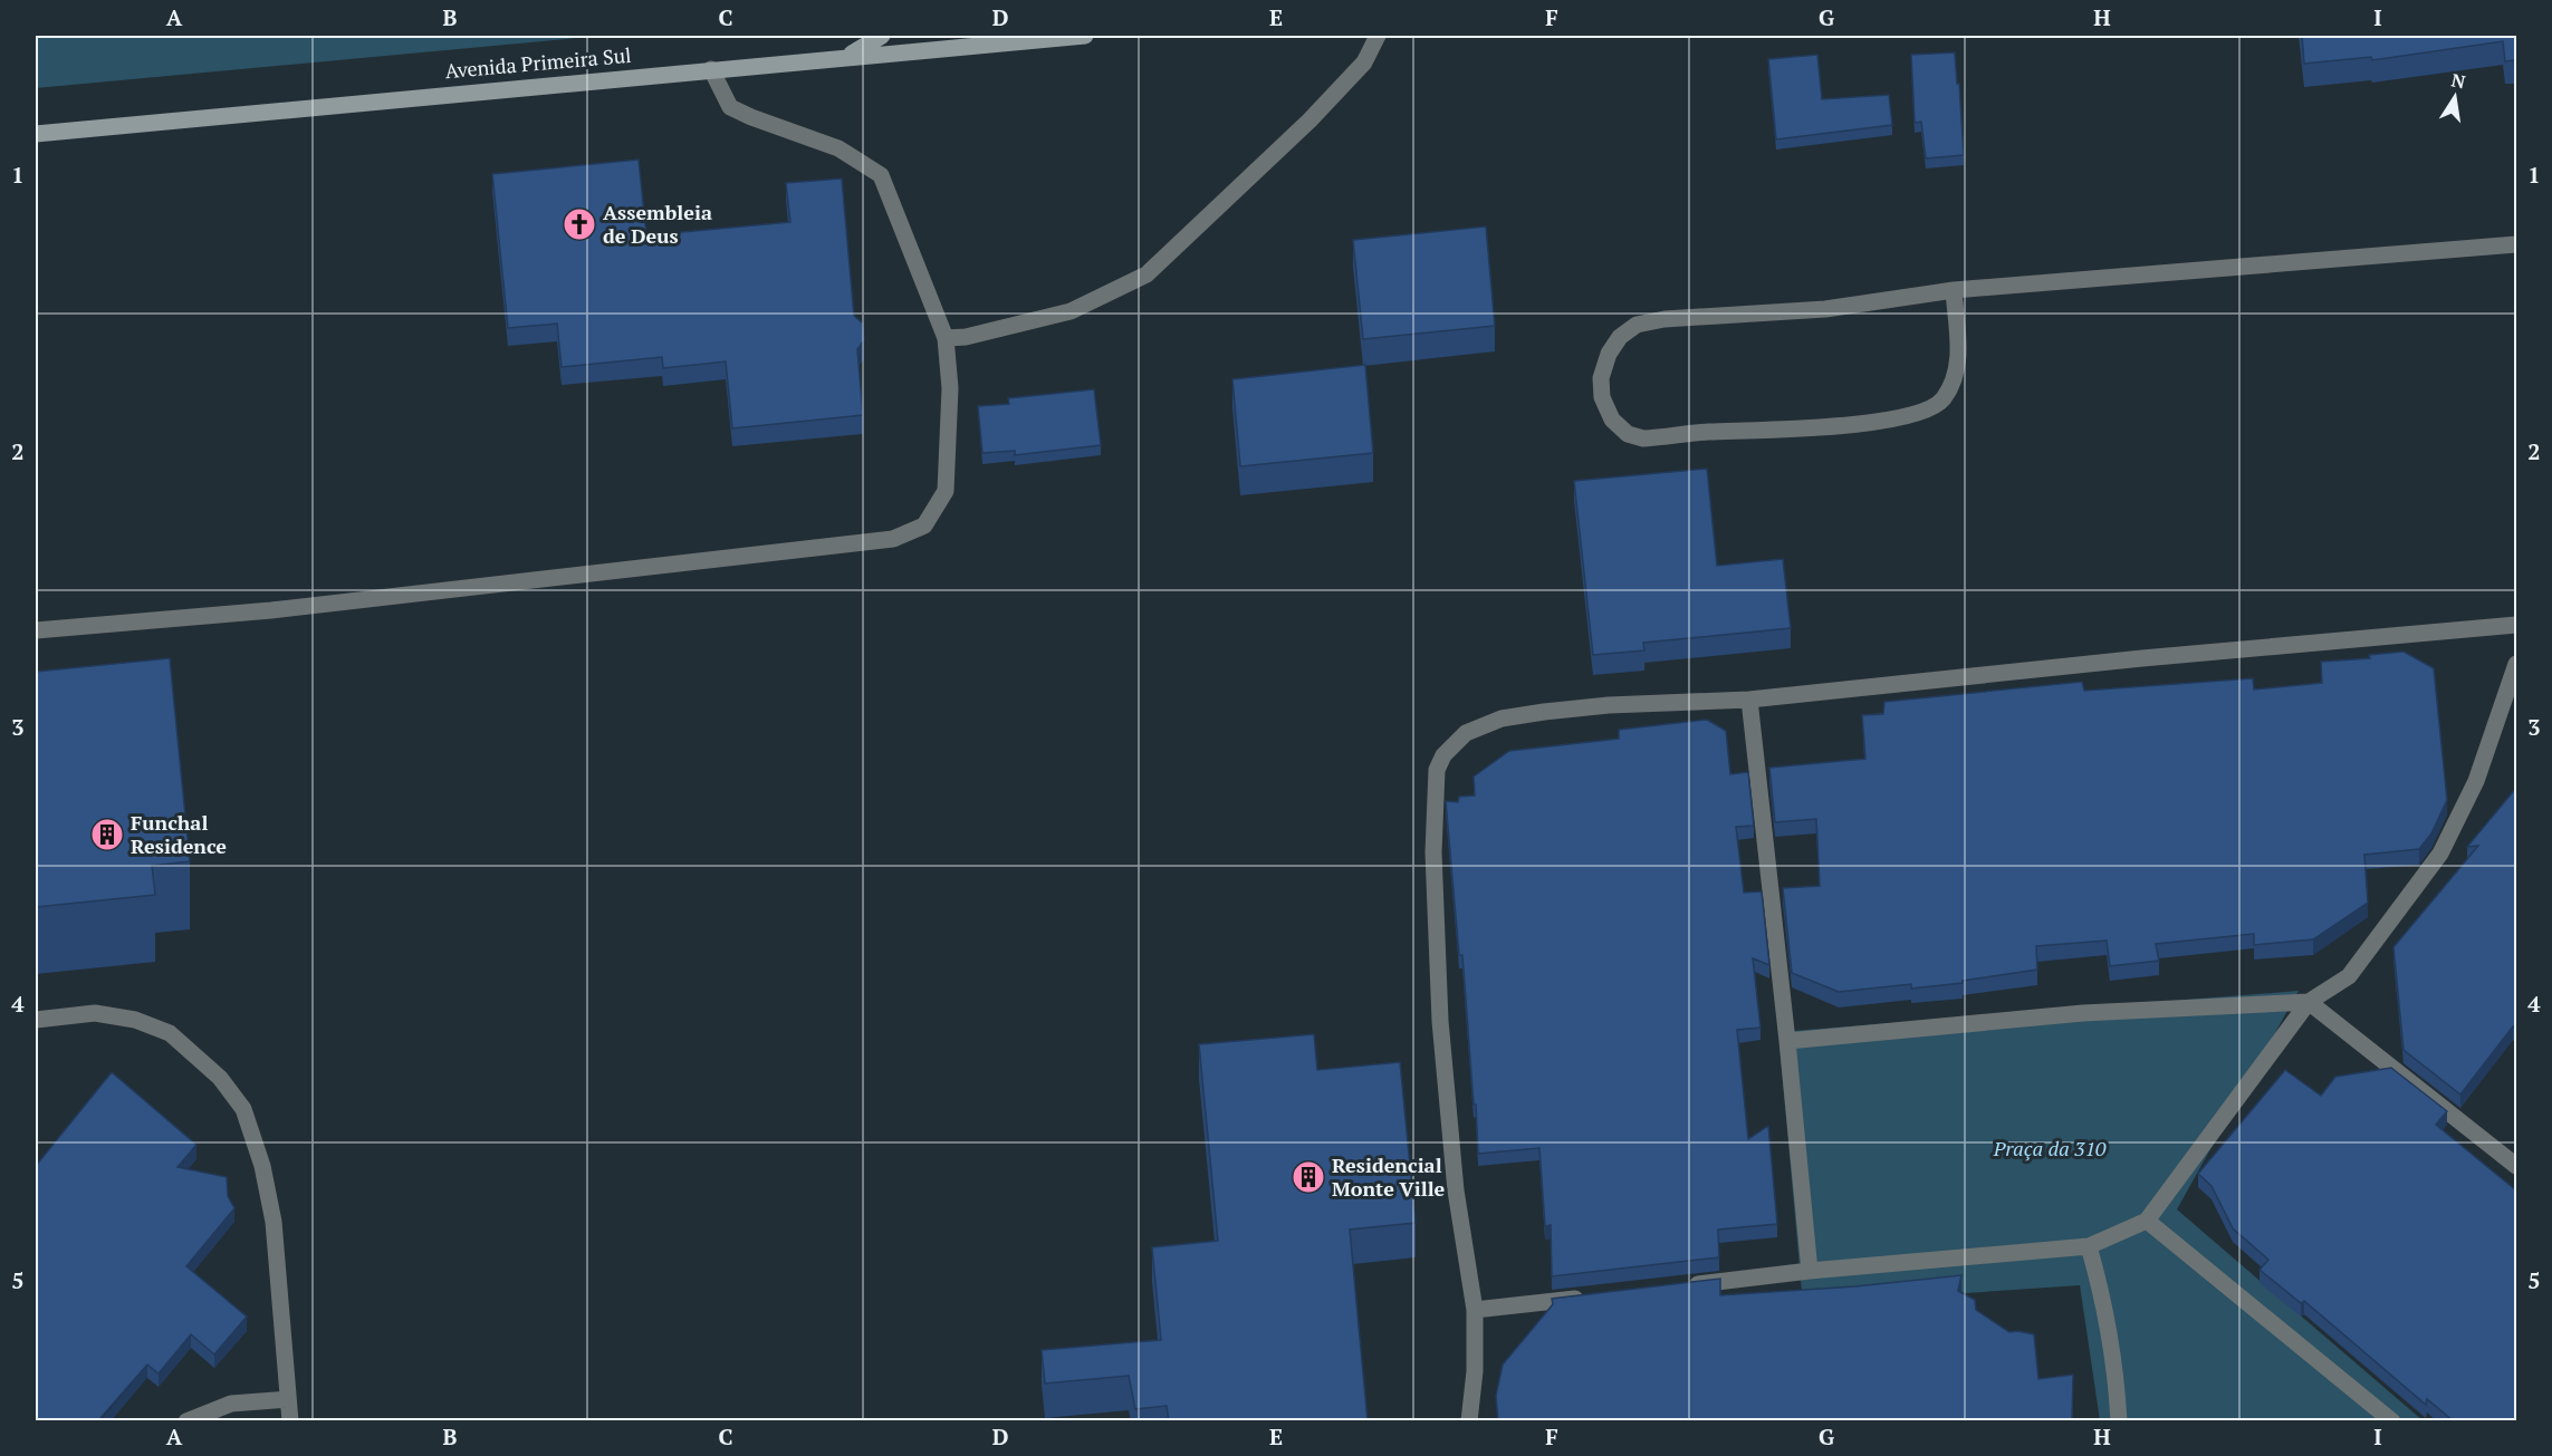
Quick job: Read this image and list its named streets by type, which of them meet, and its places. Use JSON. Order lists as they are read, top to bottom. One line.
{"streets":{"main road":["Avenida Primeira Sul"]},"parks":["Praça da 310"],"places":{"church":["Assembleia de Deus"],"building":["Funchal Residence","Residencial Monte Ville"]},"north":"top","grid":{"columns":["A","B","C","D","E","F","G","H","I"],"rows":["1","2","3","4","5"]}}
